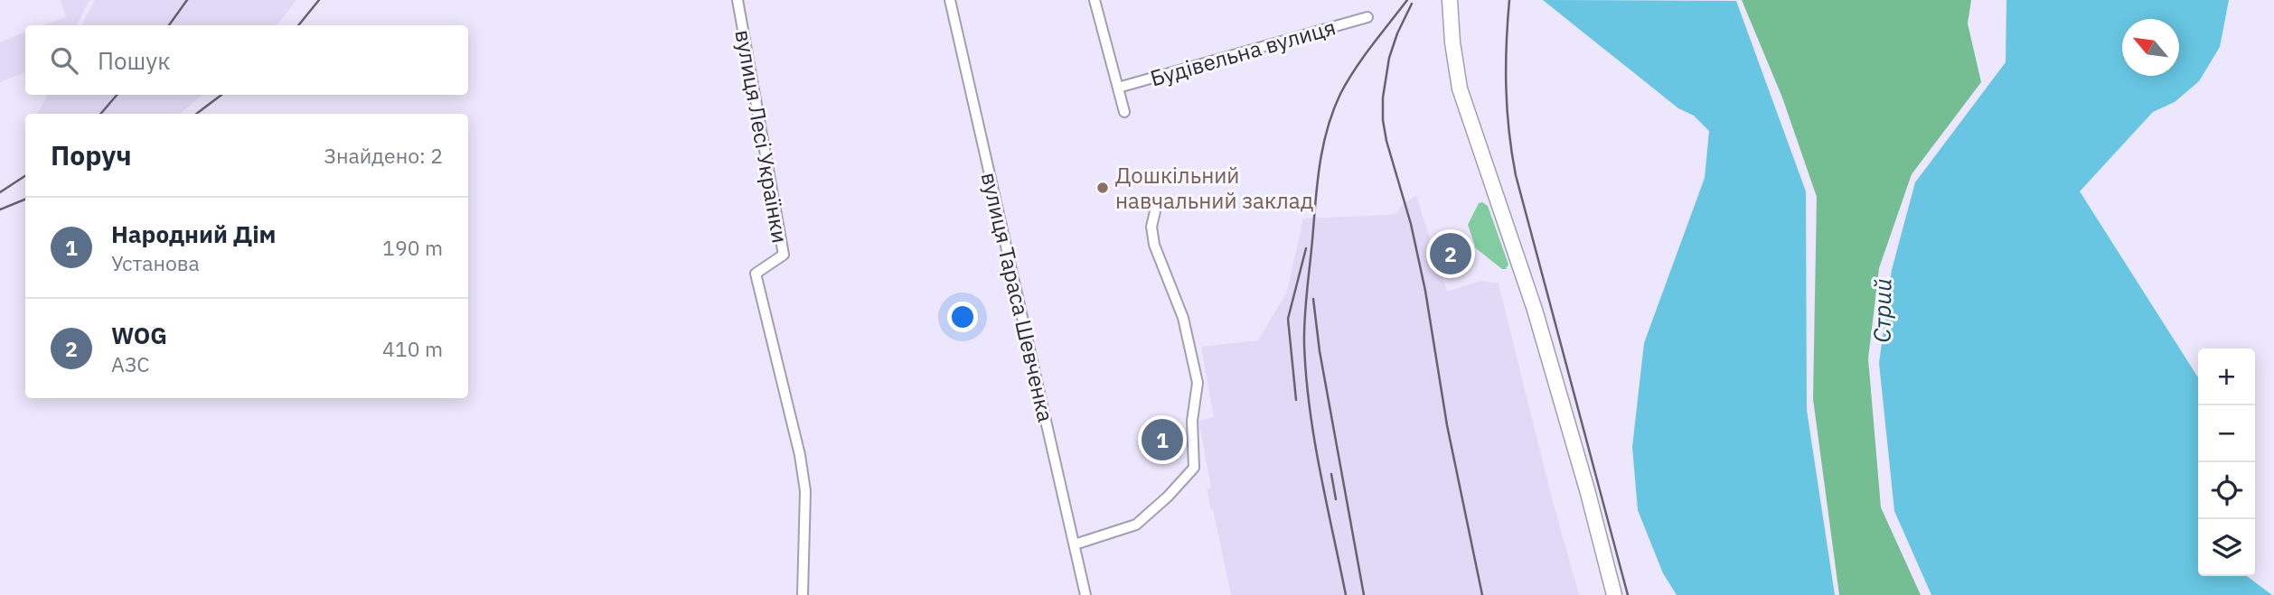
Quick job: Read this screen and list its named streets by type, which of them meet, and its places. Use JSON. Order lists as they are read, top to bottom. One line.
{"streets":{"street":["Будівельна вулиця","вулиця Лесі Українки","вулиця Тараса Шевченка"]},"water":["Стрий"],"places":["Дошкільний навчальний заклад"],"north":"top left","page":{"search":"Пошук","heading":["Поруч","Знайдено: 2"],"list":[{"mark":"1","name":"Народний Дім","note":"Установа","value":"190 m"},{"mark":"2","name":"WOG","note":"АЗС","value":"410 m"}],"pins":["2","1"],"map_buttons":["+","−"]}}
